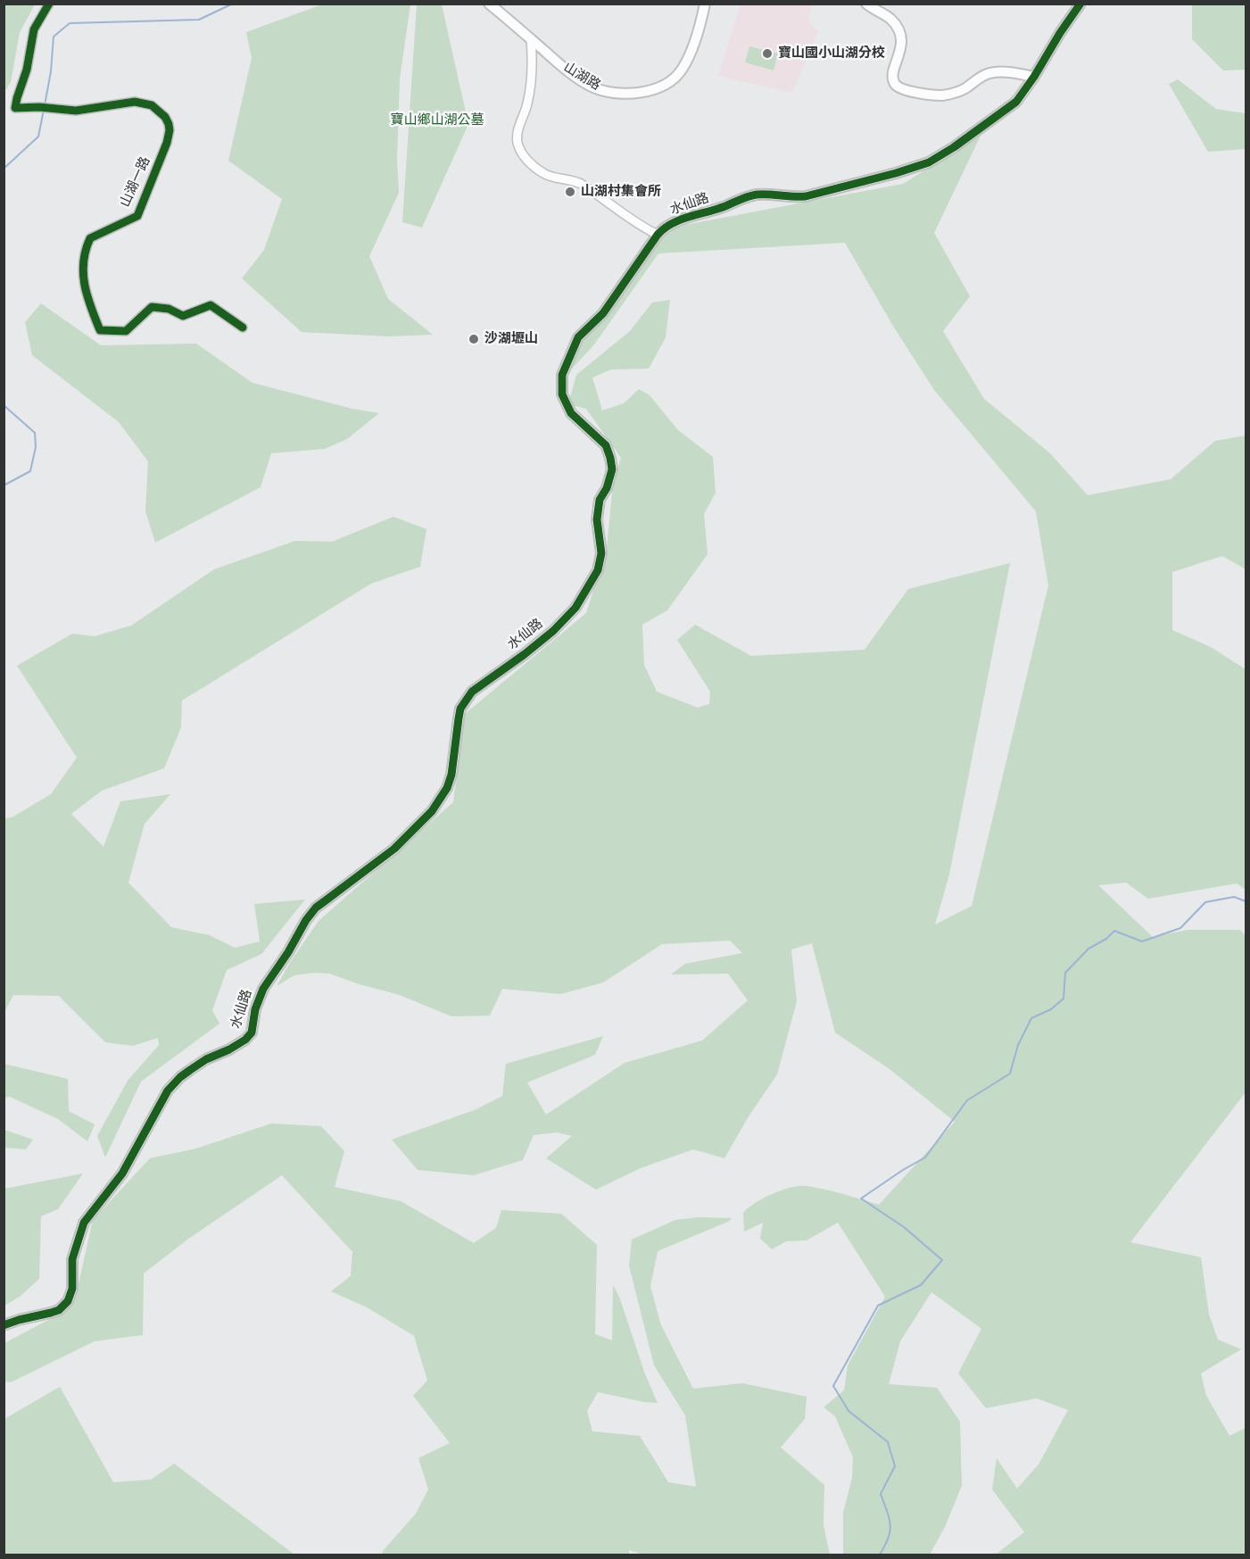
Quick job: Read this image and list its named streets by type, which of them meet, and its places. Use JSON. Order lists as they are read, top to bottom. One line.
{"streets":{"street":["山湖路","山湖一路","水仙路"]},"parks":["寶山鄉山湖公墓"],"places":["寶山國小山湖分校","山湖村集會所","沙湖壢山"]}
